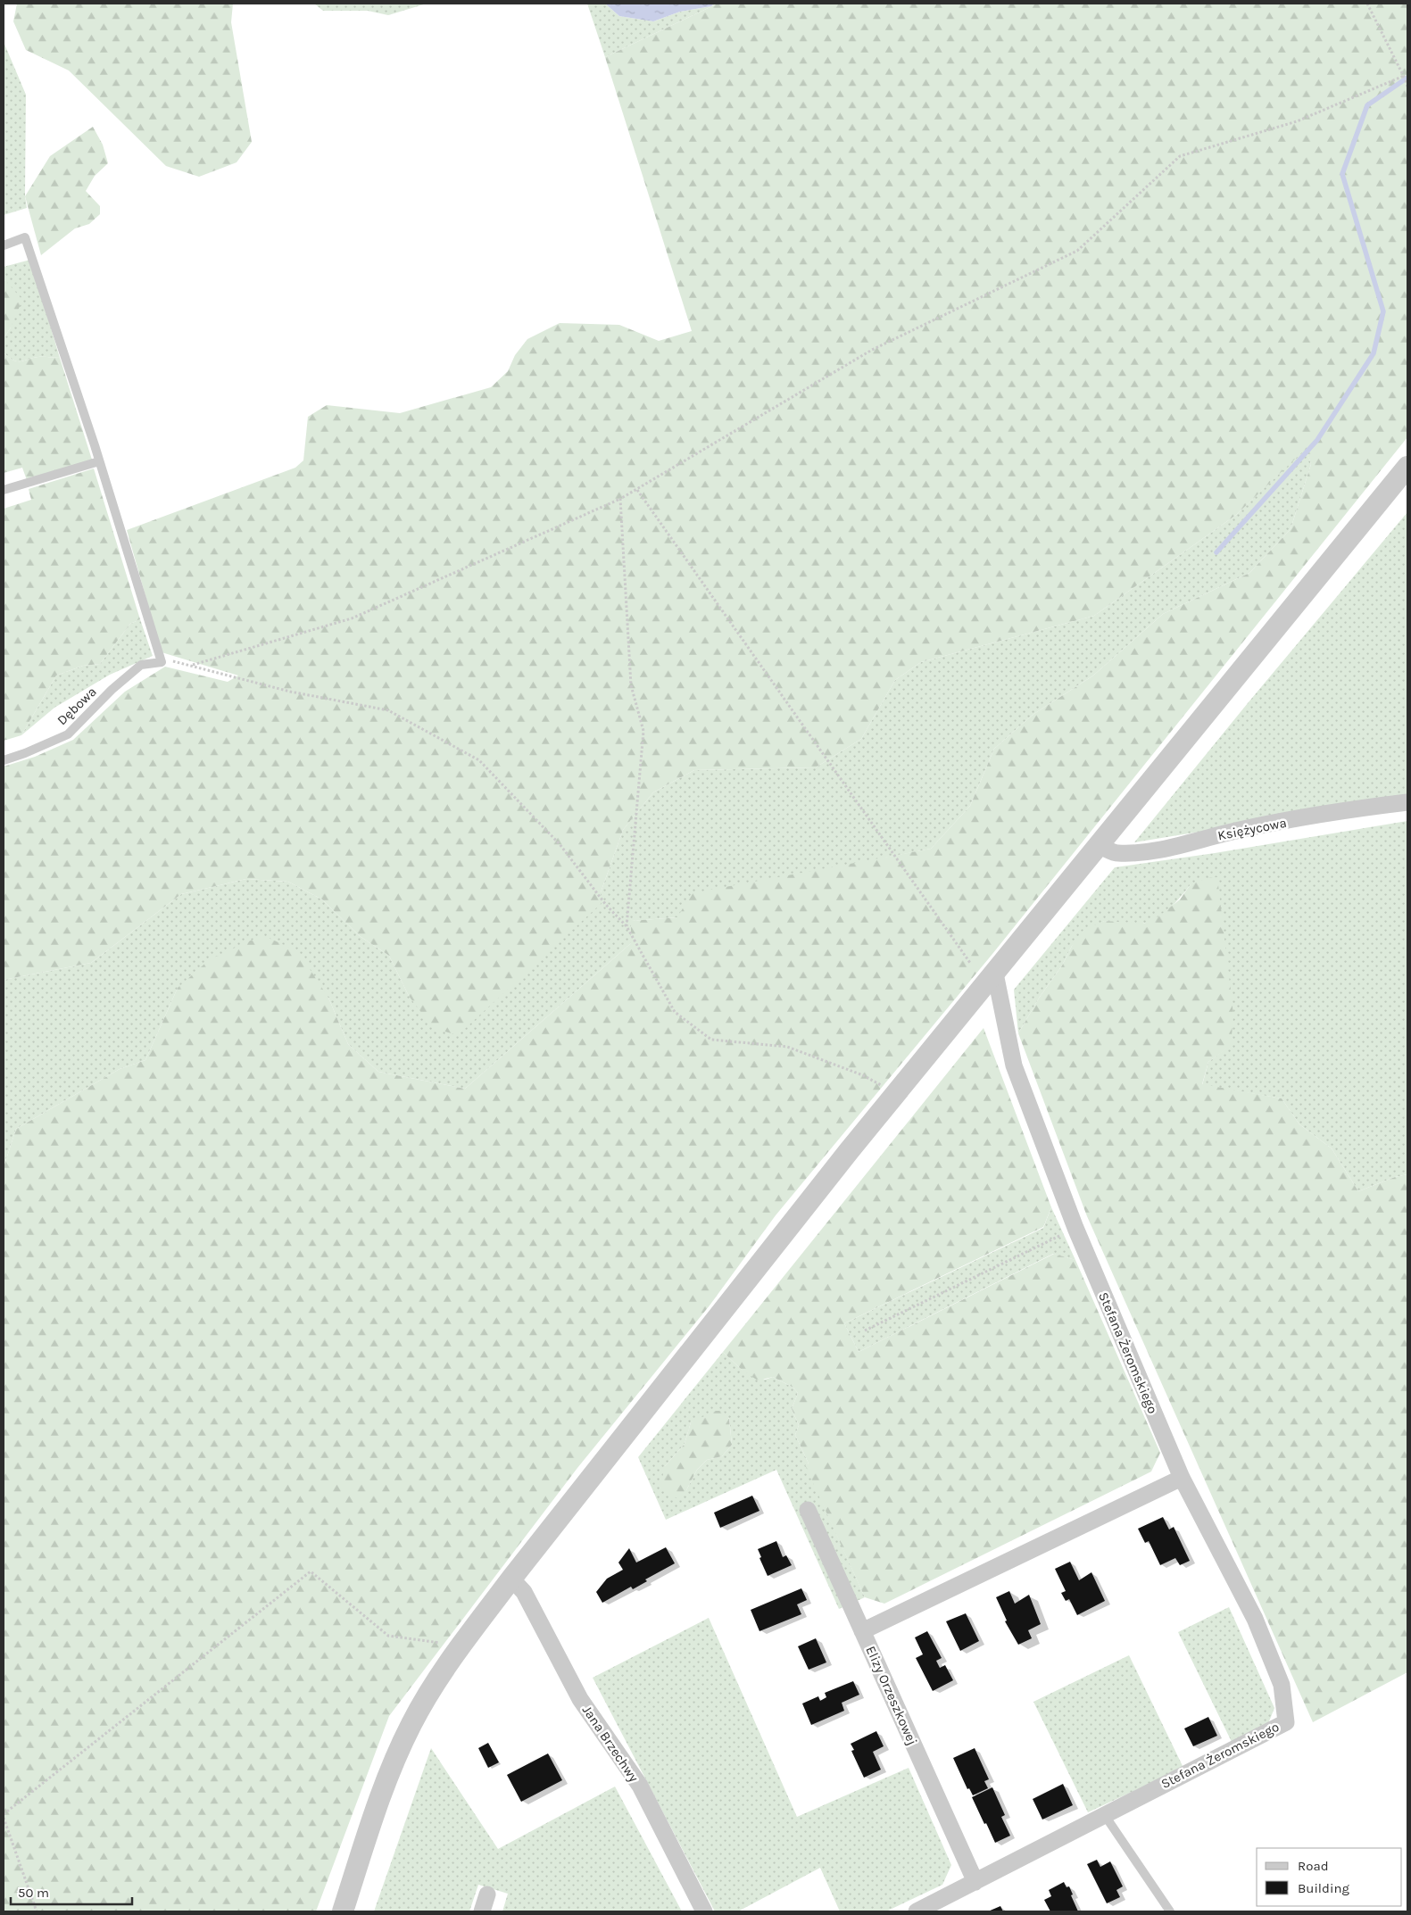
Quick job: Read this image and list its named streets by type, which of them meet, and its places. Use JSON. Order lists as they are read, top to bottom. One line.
{"streets":{"street":["Księżycowa","Stefana Żeromskiego","Elizy Orzeszkowej","Jana Brzechwy"],"lane":["Dębowa"]},"crossings":[["Stefana Żeromskiego","Elizy Orzeszkowej"]],"legend":["Road","Building"],"scale_bar":"50 m"}
